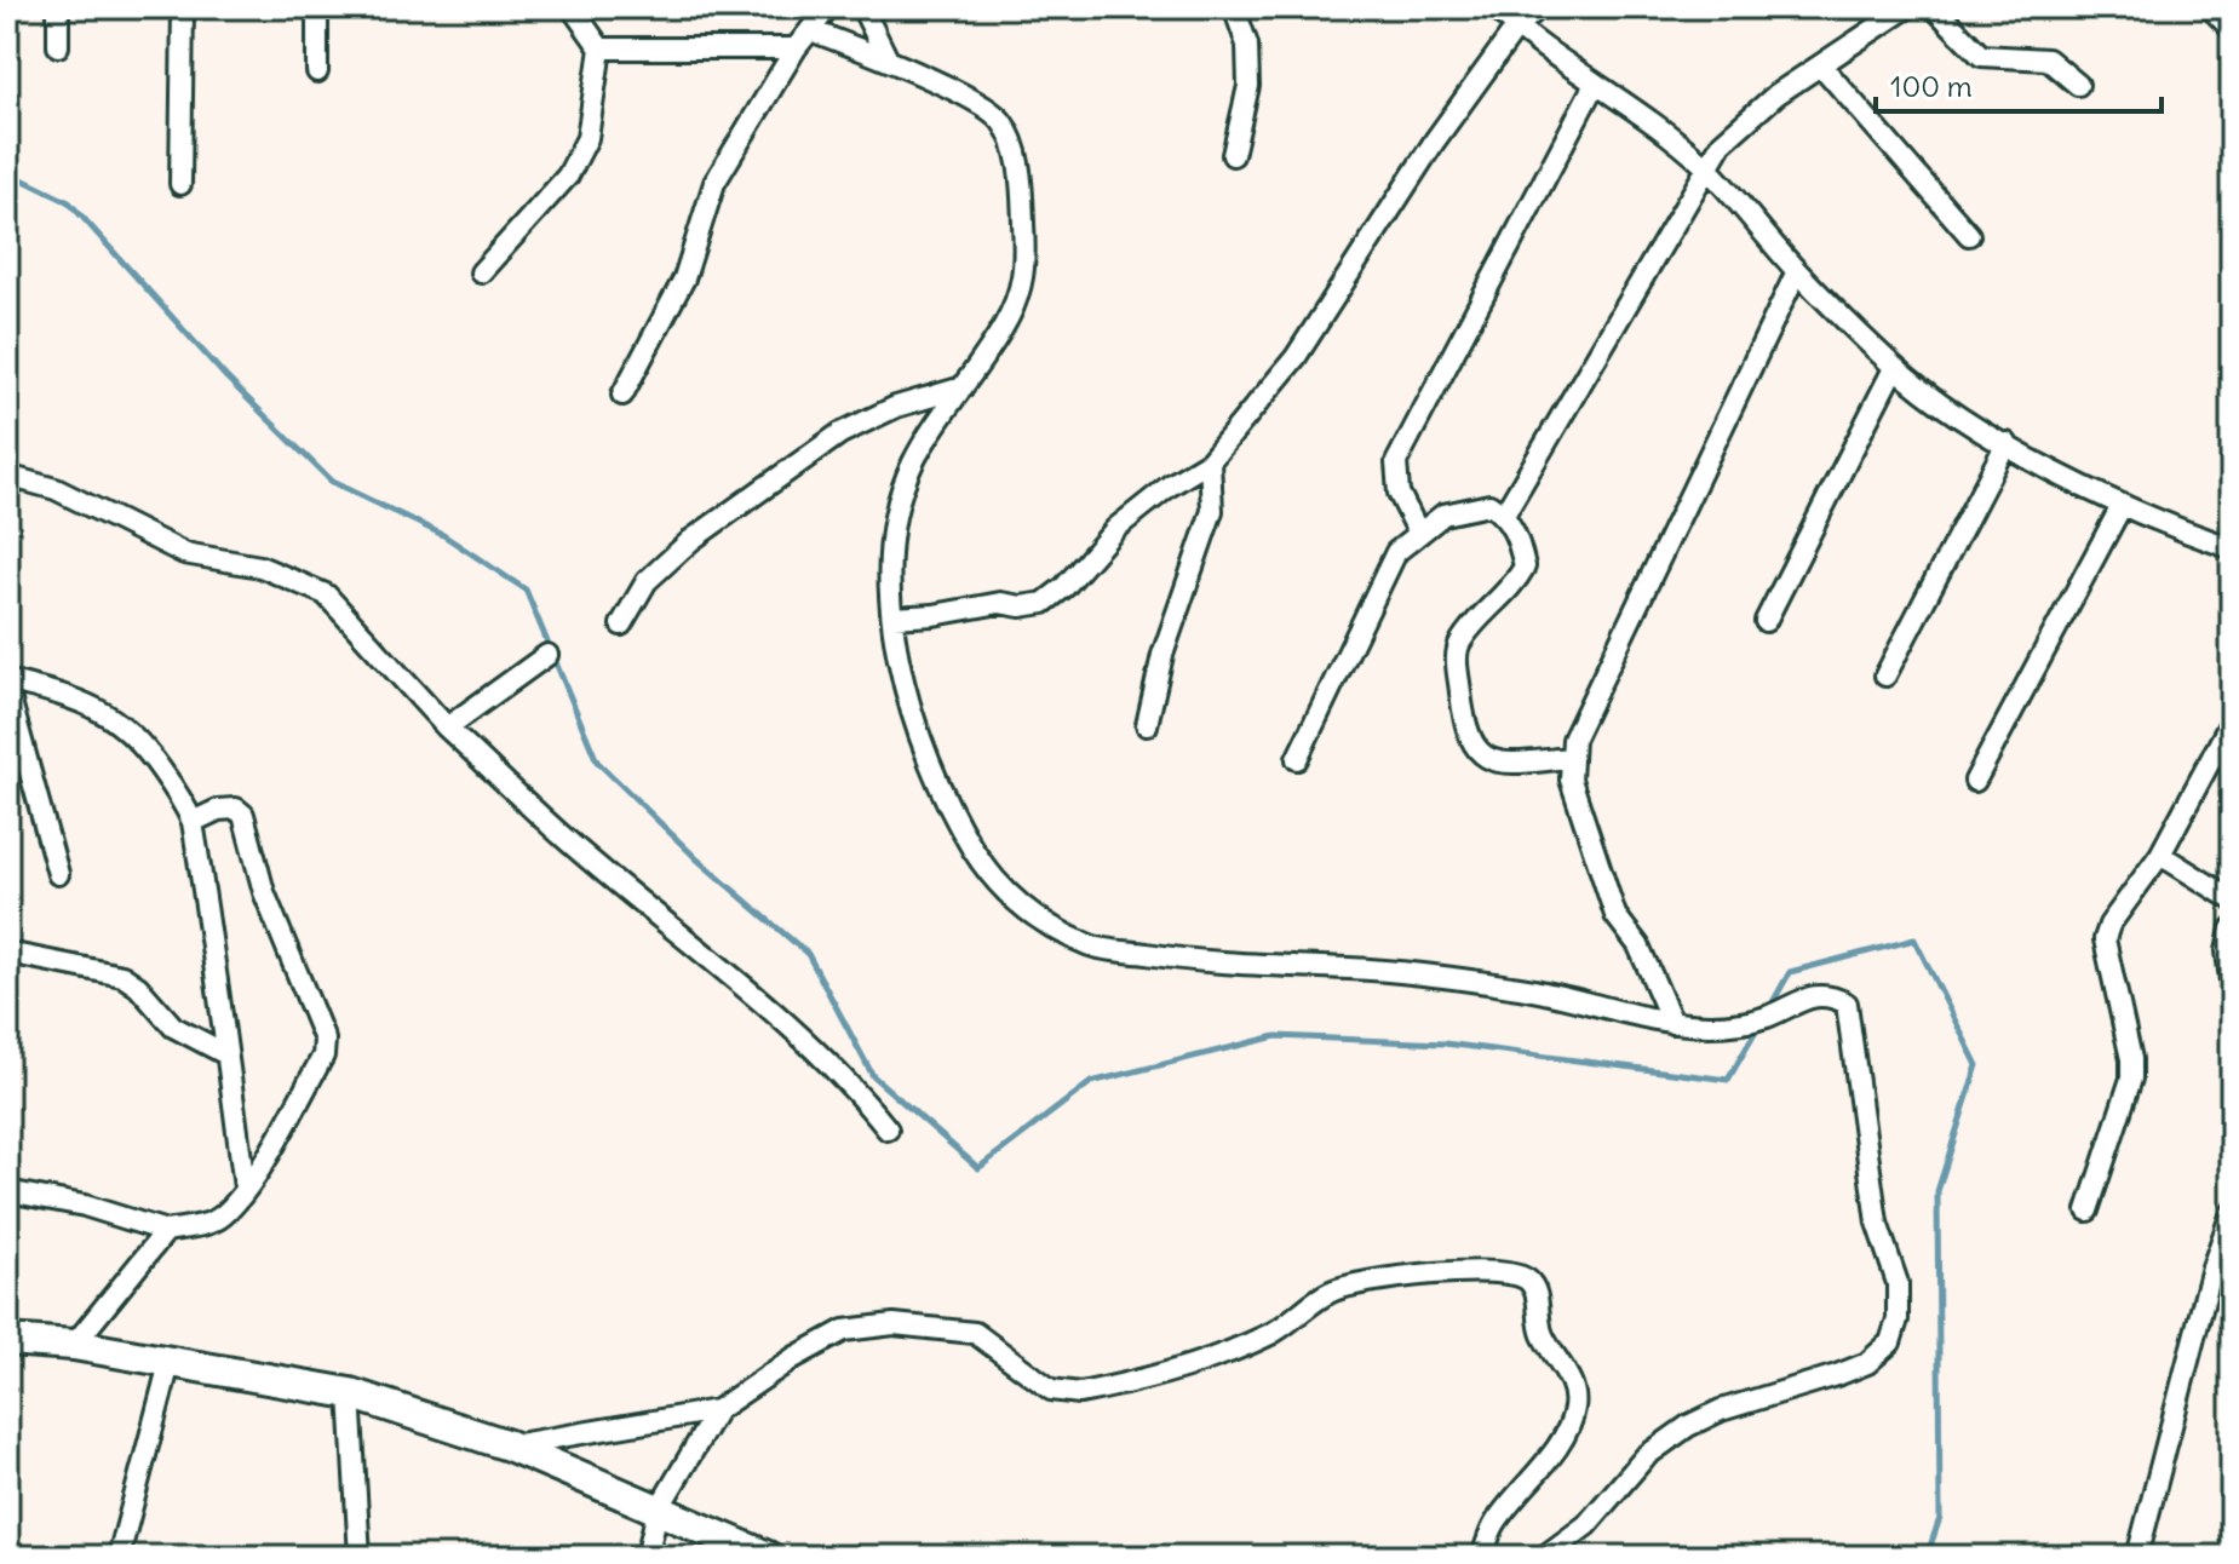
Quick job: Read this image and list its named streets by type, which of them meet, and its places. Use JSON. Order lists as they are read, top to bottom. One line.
{"scale_bar":"100 m"}
